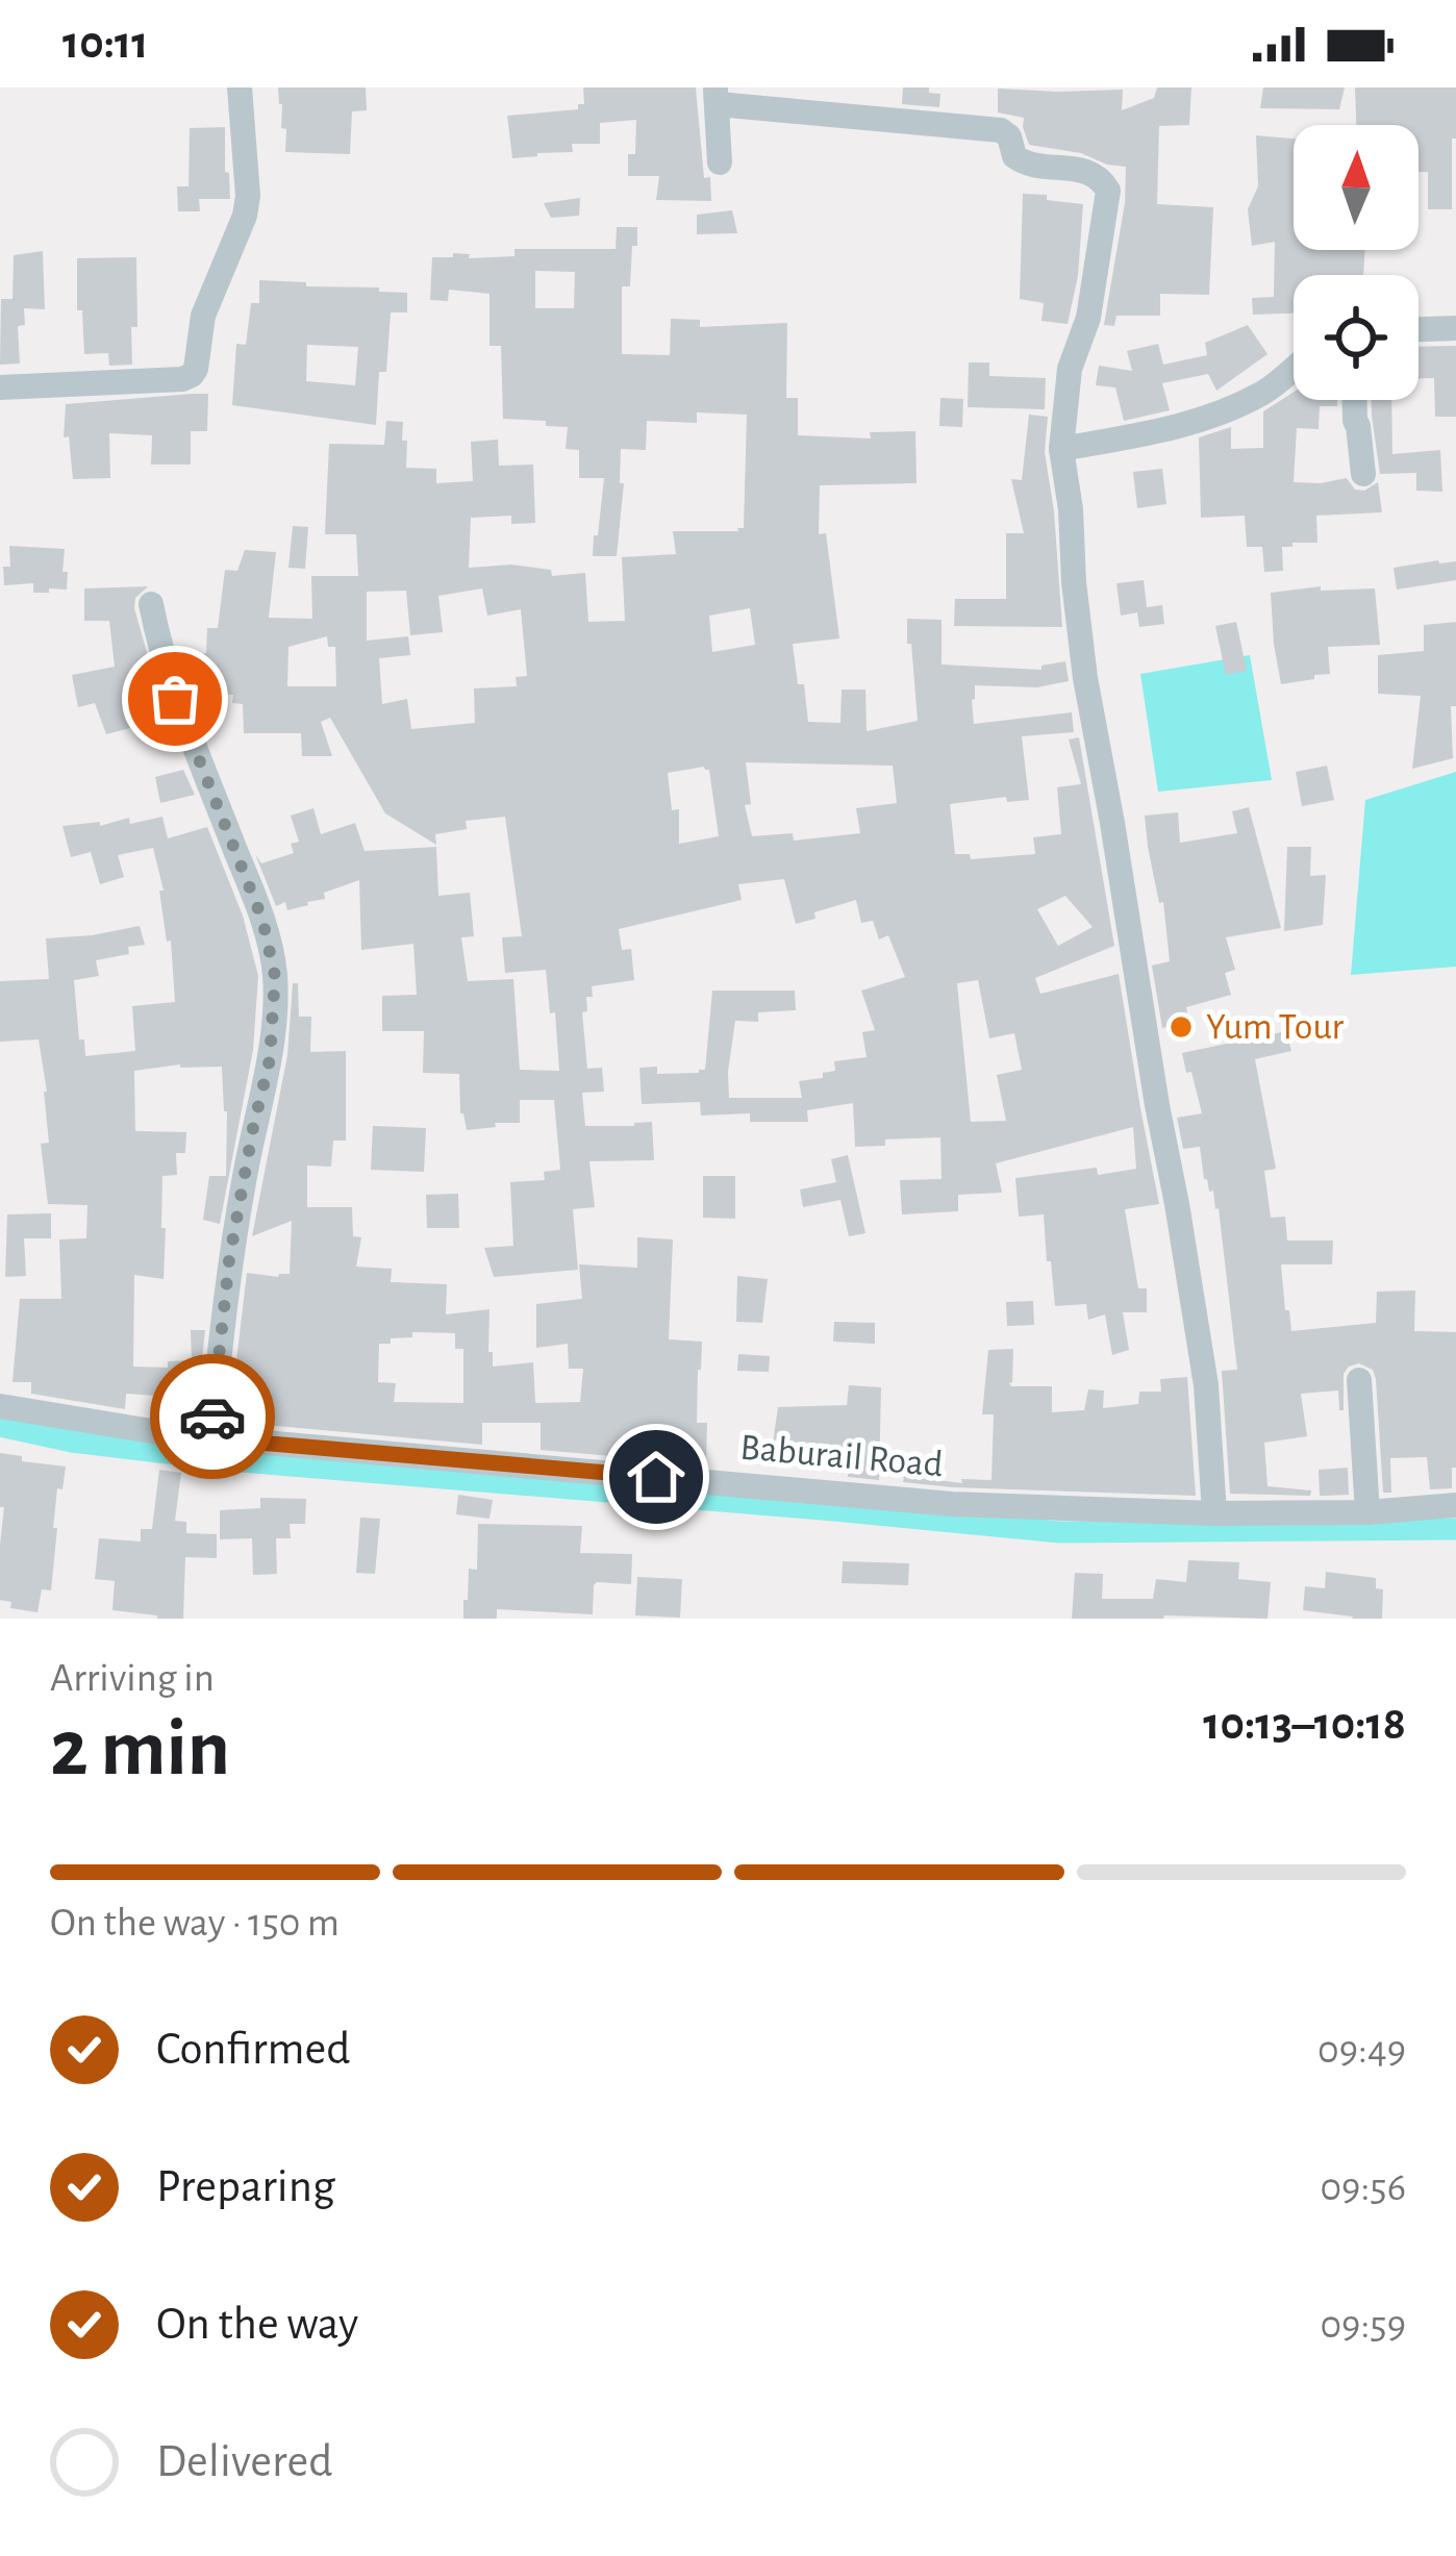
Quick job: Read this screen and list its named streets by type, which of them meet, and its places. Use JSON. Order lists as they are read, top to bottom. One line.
{"streets":{"street":["Baburail Road"]},"places":["Yum Tour"],"north":"top","page":{"status":"10:11","heading":["2 min","Arriving in","10:13–10:18"],"bar":"On the way · 150 m","list":[["Confirmed","09:49"],["Preparing","09:56"],["On the way","09:59"],"Delivered"]}}
